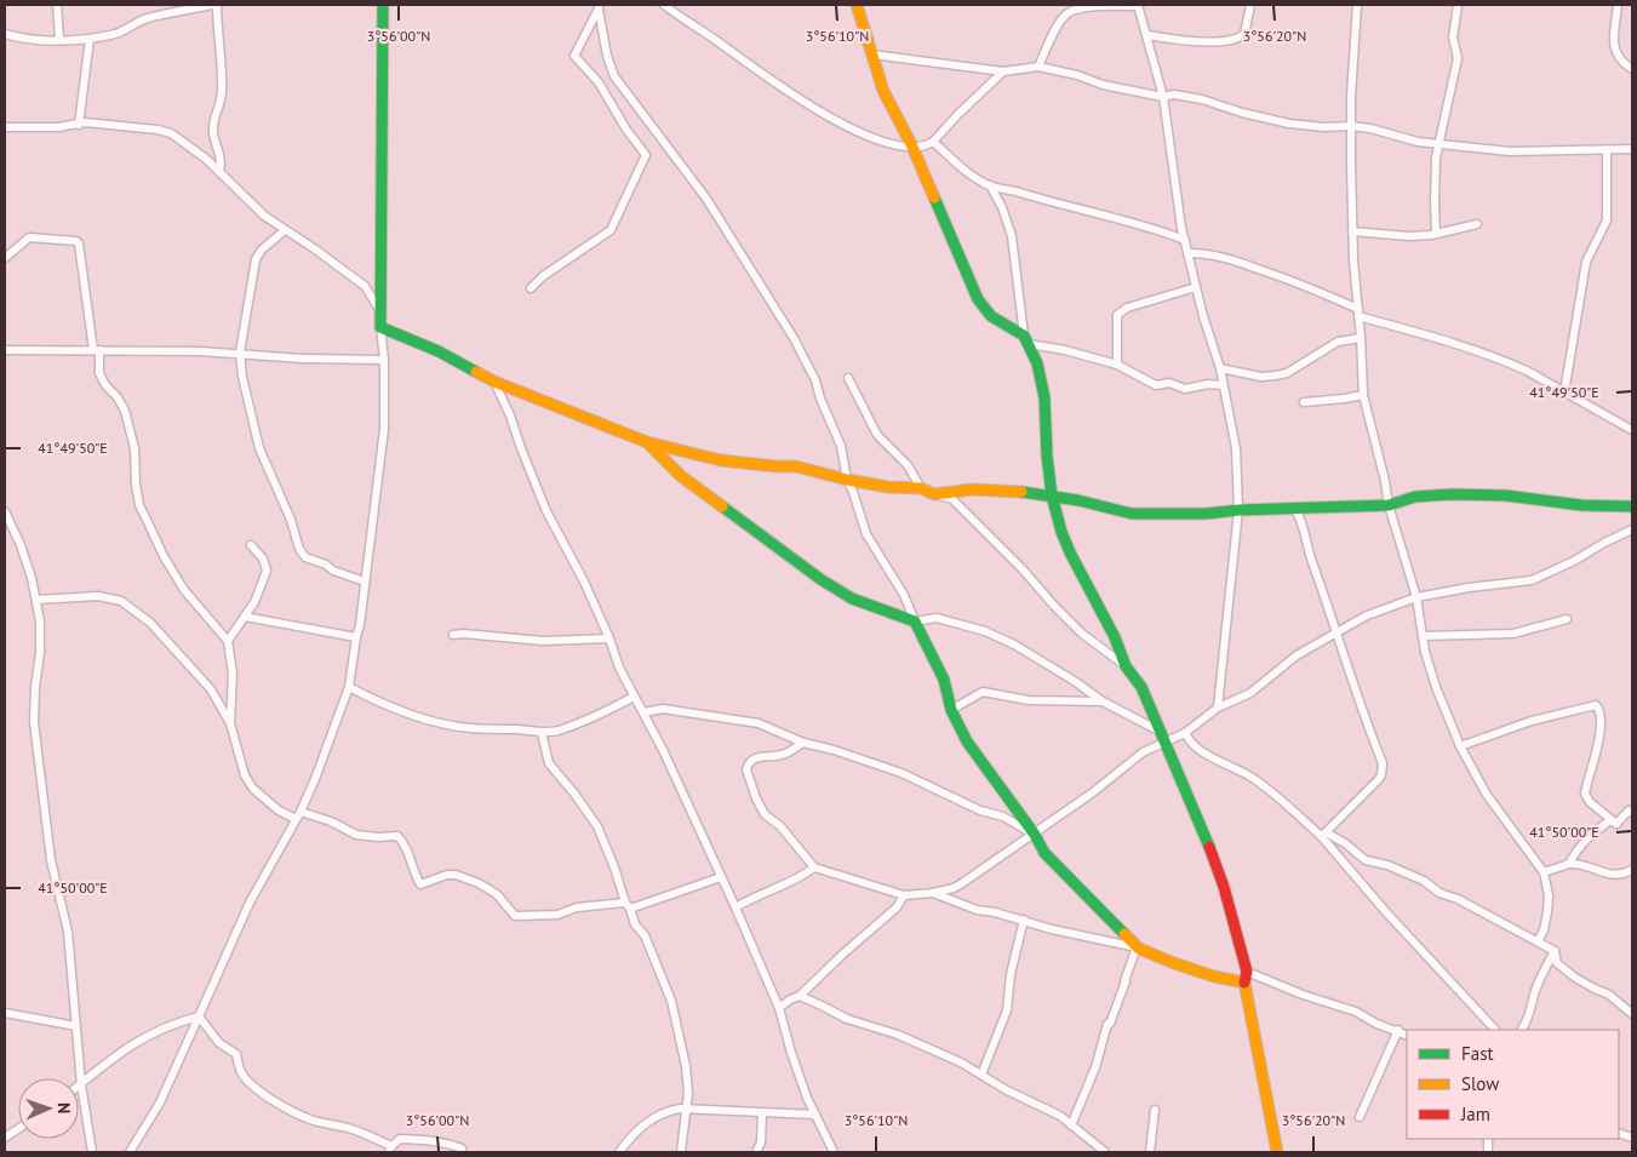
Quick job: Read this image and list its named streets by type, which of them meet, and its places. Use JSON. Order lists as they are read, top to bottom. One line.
{"legend":["Fast","Slow","Jam"],"north":"right","coordinates":["3°56'00\"N","3°56'10\"N","3°56'20\"N","41°49'50\"E","41°50'00\"E"]}
